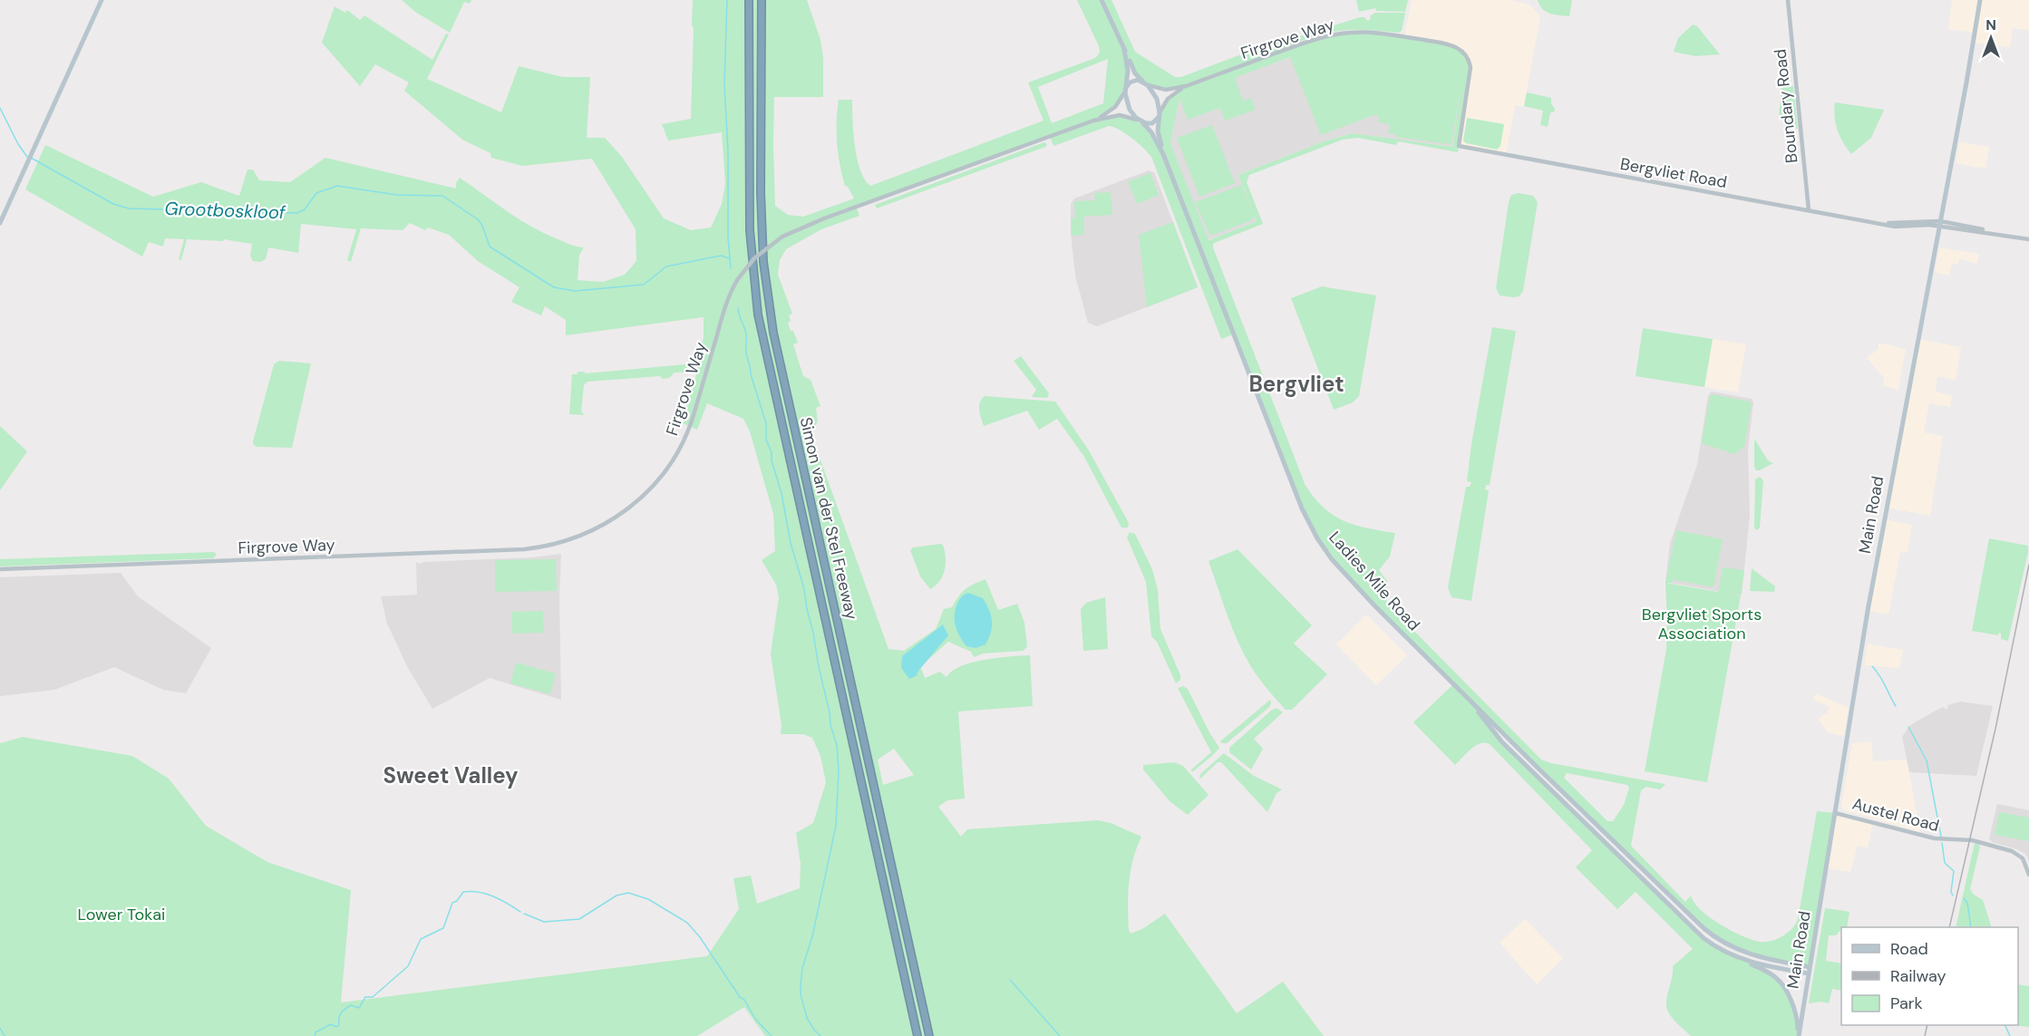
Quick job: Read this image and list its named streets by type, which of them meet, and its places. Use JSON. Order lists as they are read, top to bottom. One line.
{"streets":{"highway":["Simon van der Stel Freeway"],"main road":["Main Road","Ladies Mile Road"],"street":["Firgrove Way","Boundary Road","Bergvliet Road","Austel Road"]},"crossings":[["Firgrove Way","Bergvliet Road"],["Firgrove Way","Ladies Mile Road"],["Boundary Road","Bergvliet Road"],["Bergvliet Road","Main Road"],["Main Road","Ladies Mile Road"],["Main Road","Austel Road"]],"districts":["Bergvliet","Sweet Valley"],"water":["Grootboskloof"],"parks":["Bergvliet Sports Association","Lower Tokai"],"legend":["Road","Railway","Park"],"north":"top"}
